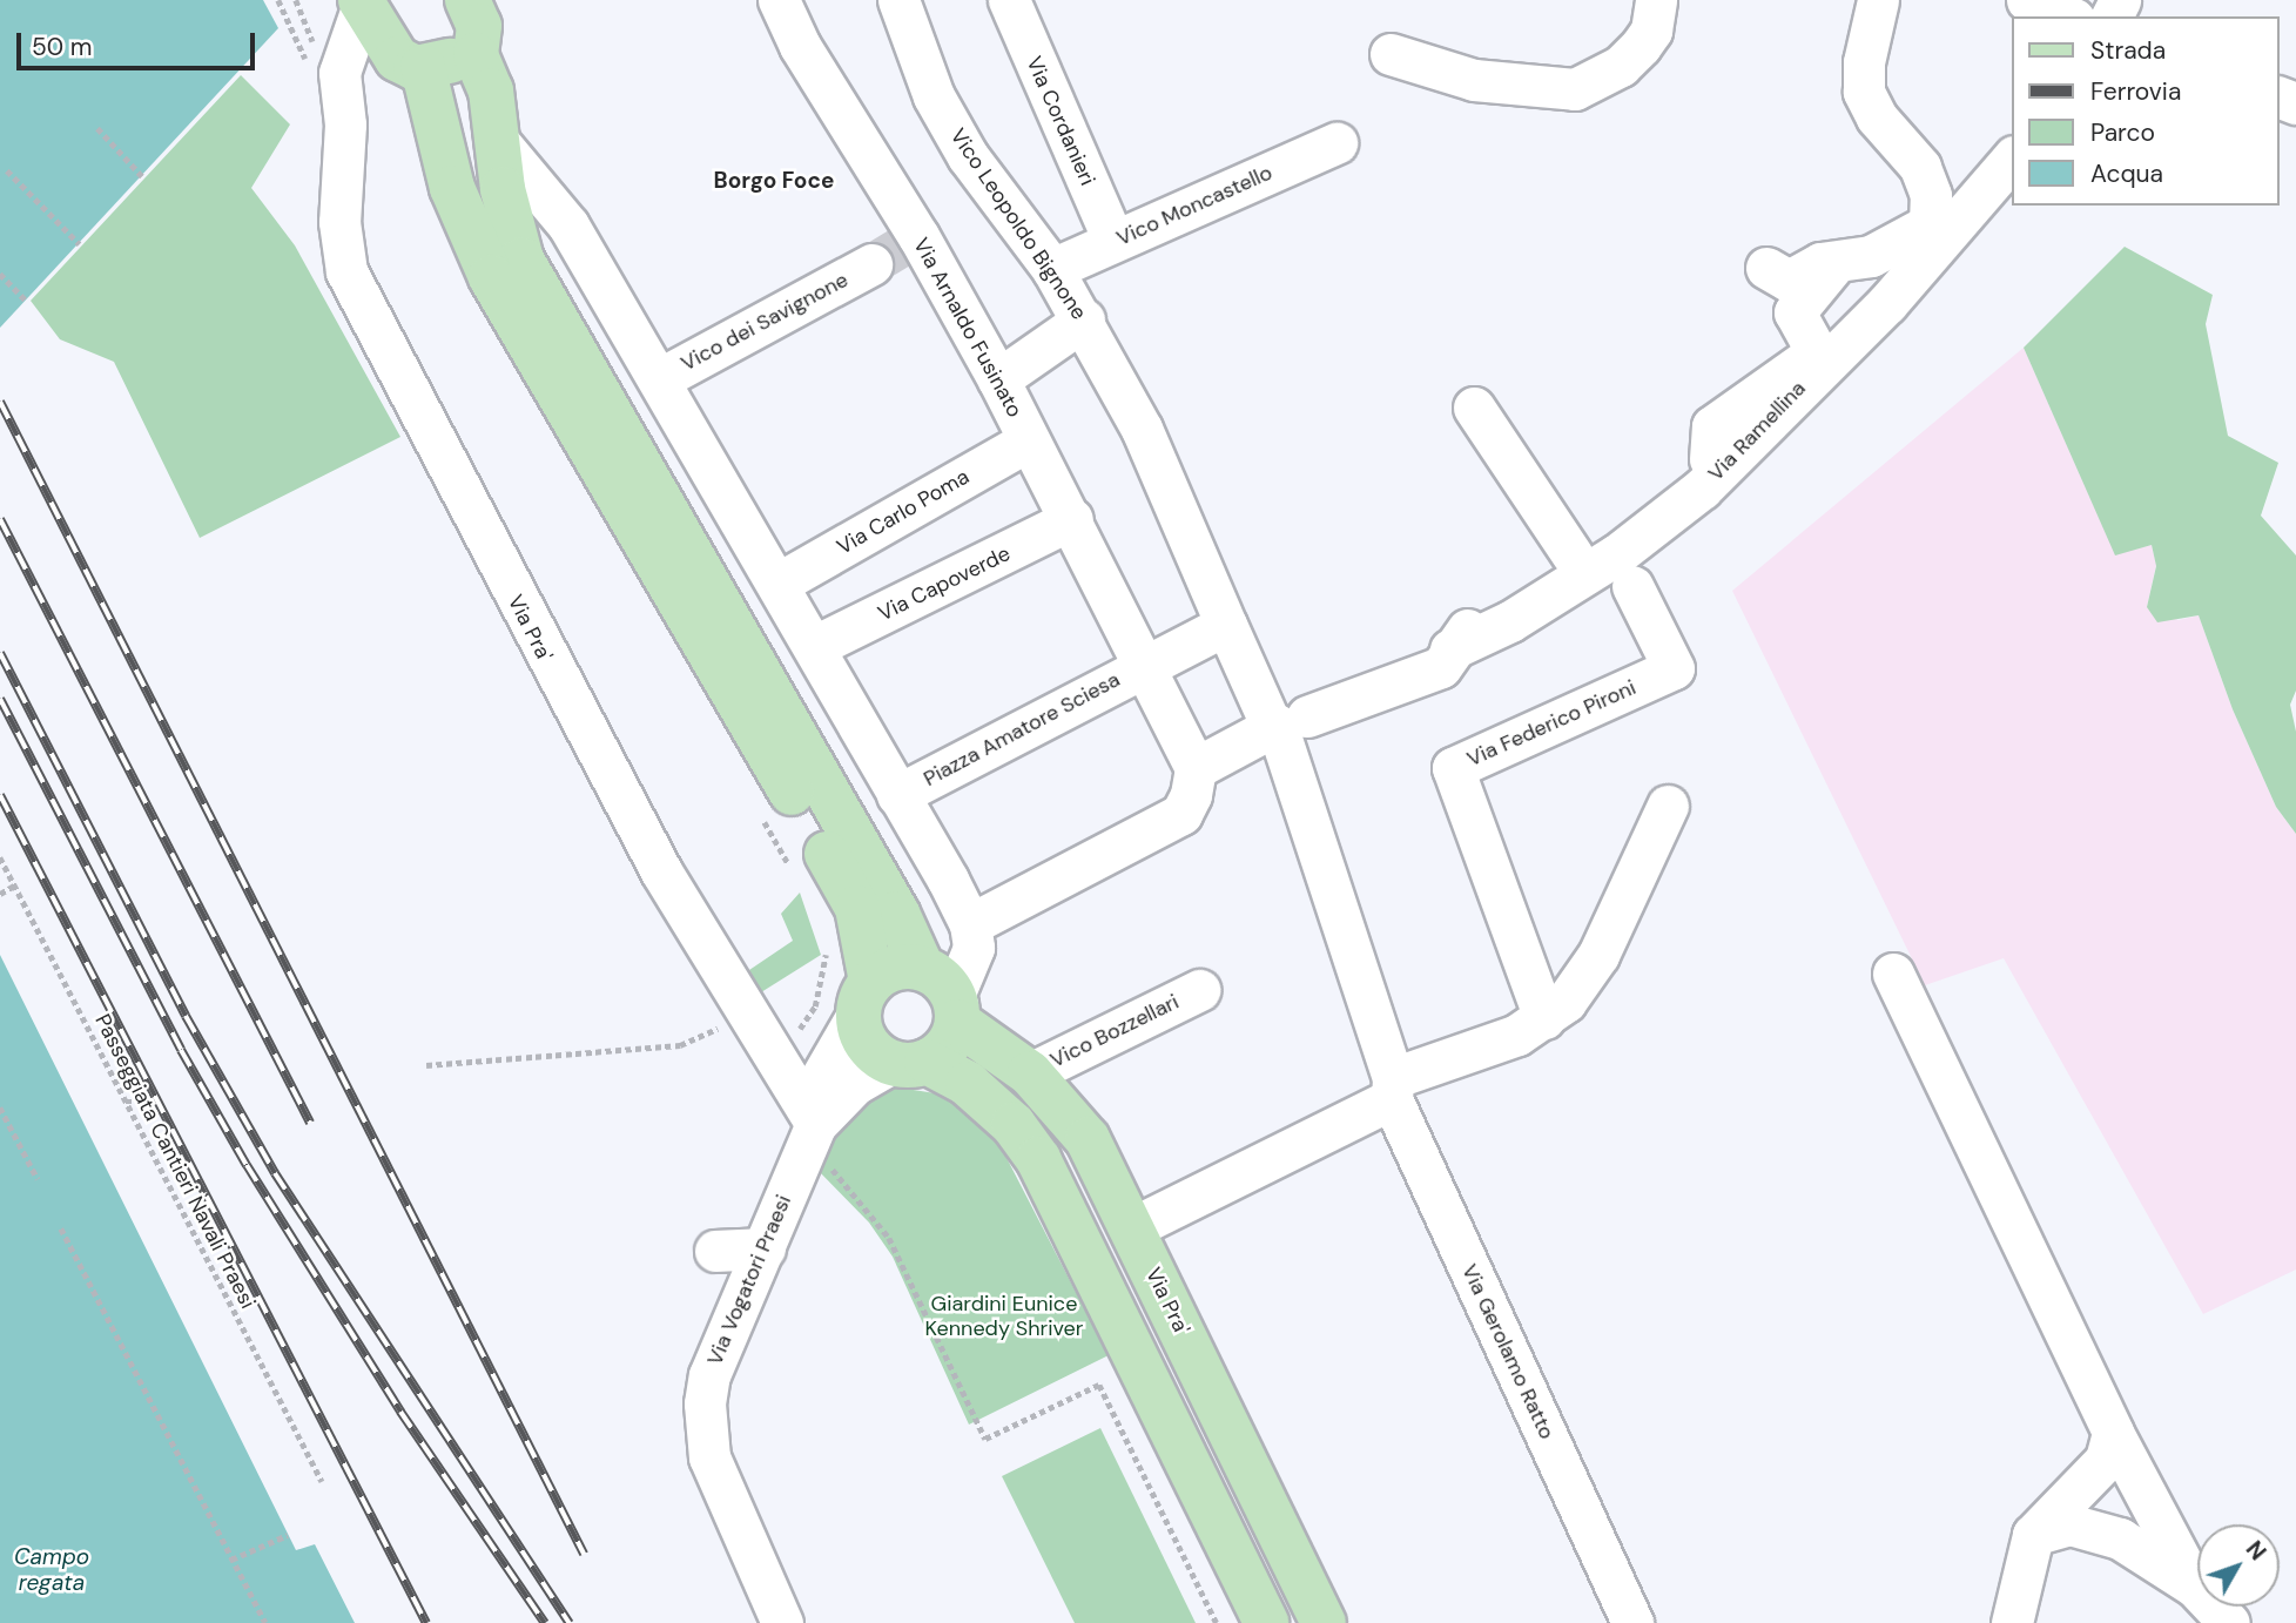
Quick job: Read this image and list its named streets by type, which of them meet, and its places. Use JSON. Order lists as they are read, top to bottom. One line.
{"streets":{"main road":["Via Pra'"],"street":["Via Cordanieri","Vico Moncastello","Vico Leopoldo Bignone","Vico dei Savignone","Via Arnaldo Fusinato","Via Ramellina","Via Carlo Poma","Via Capoverde","Via Federico Pironi","Piazza Amatore Sciesa","Vico Bozzellari","Via Vogatori Praesi","Via Gerolamo Ratto"],"path":["Passeggiata Cantieri Navali Praesi"]},"crossings":[["Via Cordanieri","Vico Moncastello"],["Vico Moncastello","Vico Leopoldo Bignone"],["Vico Leopoldo Bignone","Piazza Amatore Sciesa"],["Via Arnaldo Fusinato","Via Carlo Poma"],["Via Arnaldo Fusinato","Via Capoverde"],["Via Arnaldo Fusinato","Piazza Amatore Sciesa"],["Via Ramellina","Via Gerolamo Ratto"],["Via Pra'","Vico Bozzellari"],["Via Pra'","Via Vogatori Praesi"]],"districts":["Borgo Foce"],"water":["Campo regata"],"parks":["Giardini Eunice Kennedy Shriver"],"legend":["Strada","Ferrovia","Parco","Acqua"],"scale_bar":"50 m","north":"top right"}
